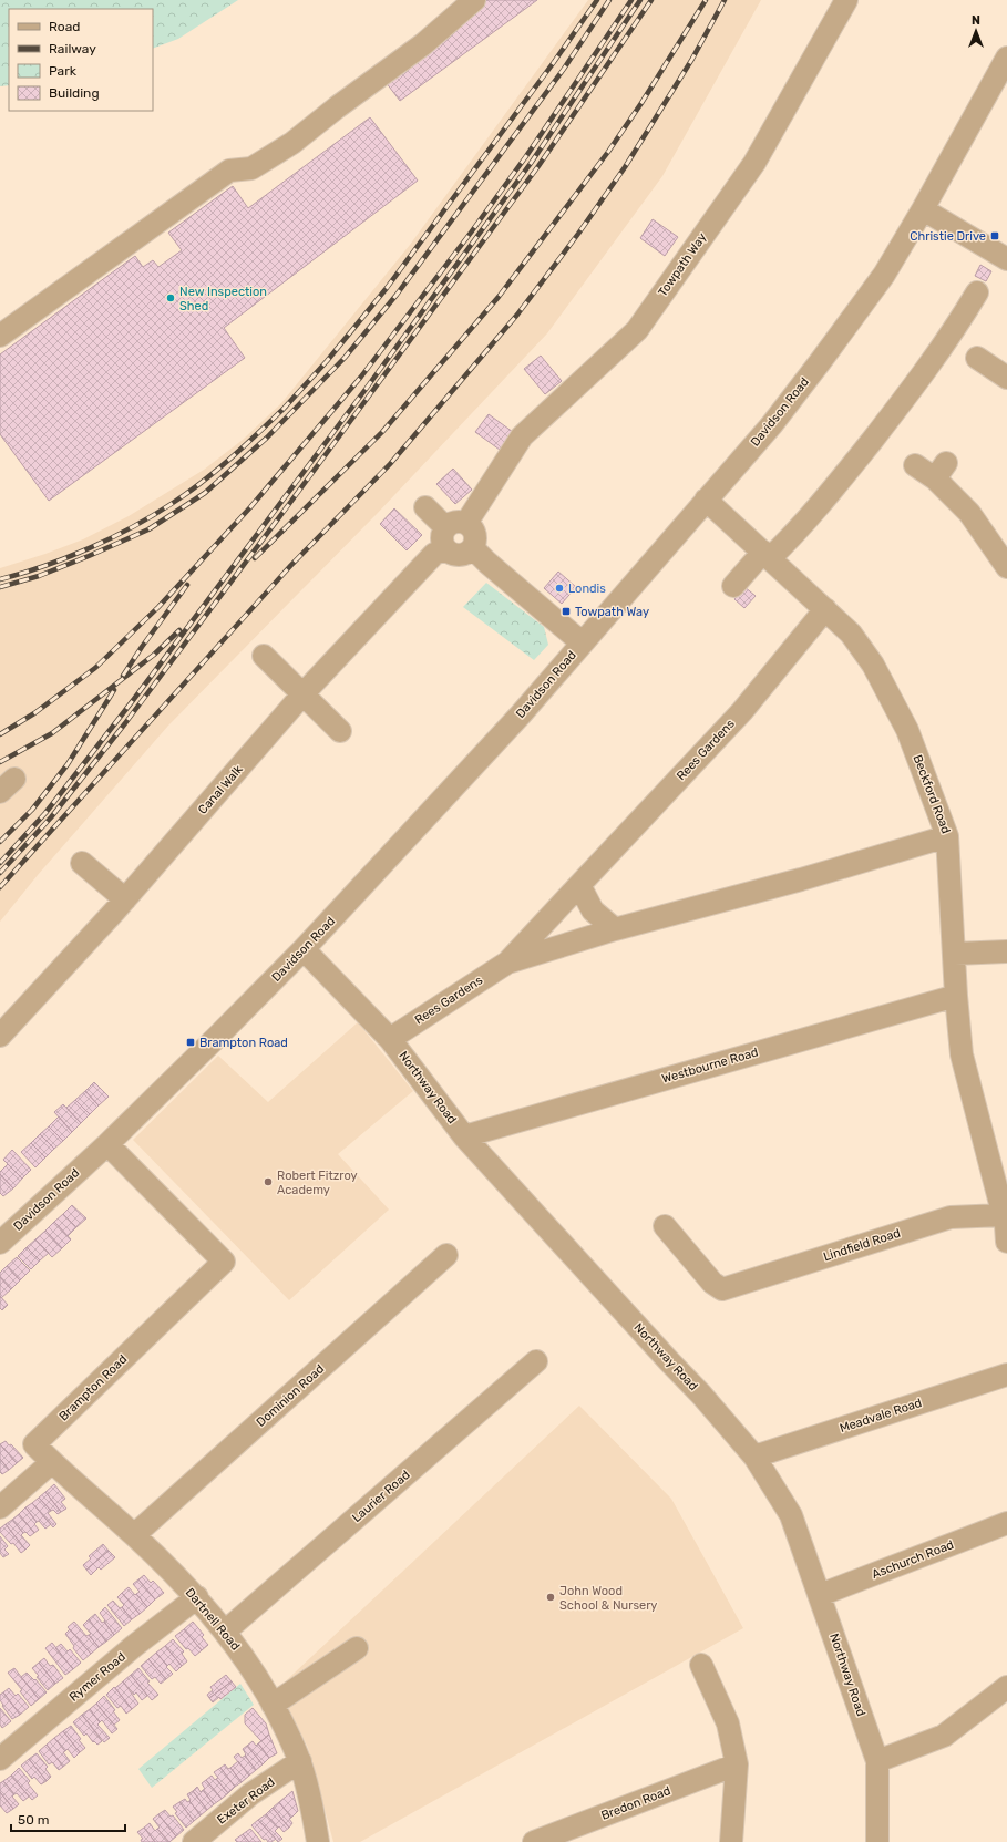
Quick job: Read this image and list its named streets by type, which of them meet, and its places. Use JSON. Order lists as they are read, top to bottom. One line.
{"streets":{"street":["Towpath Way","Davidson Road","Rees Gardens","Canal Walk","Beckford Road","Westbourne Road","Northway Road","Lindfield Road","Brampton Road","Dominion Road","Meadvale Road","Laurier Road","Aschurch Road","Dartnell Road","Rymer Road","Exeter Road","Bredon Road"]},"crossings":[["Towpath Way","Canal Walk"],["Davidson Road","Beckford Road"],["Davidson Road","Northway Road"],["Davidson Road","Brampton Road"],["Rees Gardens","Beckford Road"],["Rees Gardens","Northway Road"],["Beckford Road","Westbourne Road"],["Beckford Road","Lindfield Road"],["Westbourne Road","Northway Road"],["Northway Road","Meadvale Road"],["Northway Road","Aschurch Road"],["Brampton Road","Dartnell Road"],["Dominion Road","Dartnell Road"],["Laurier Road","Dartnell Road"],["Dartnell Road","Rymer Road"],["Dartnell Road","Exeter Road"]],"places":{"transit":["Christie Drive","Towpath Way","Brampton Road"],"other":["New Inspection Shed","Londis","Robert Fitzroy Academy","John Wood School & Nursery"]},"legend":["Road","Railway","Park","Building"],"scale_bar":"50 m","north":"top"}
